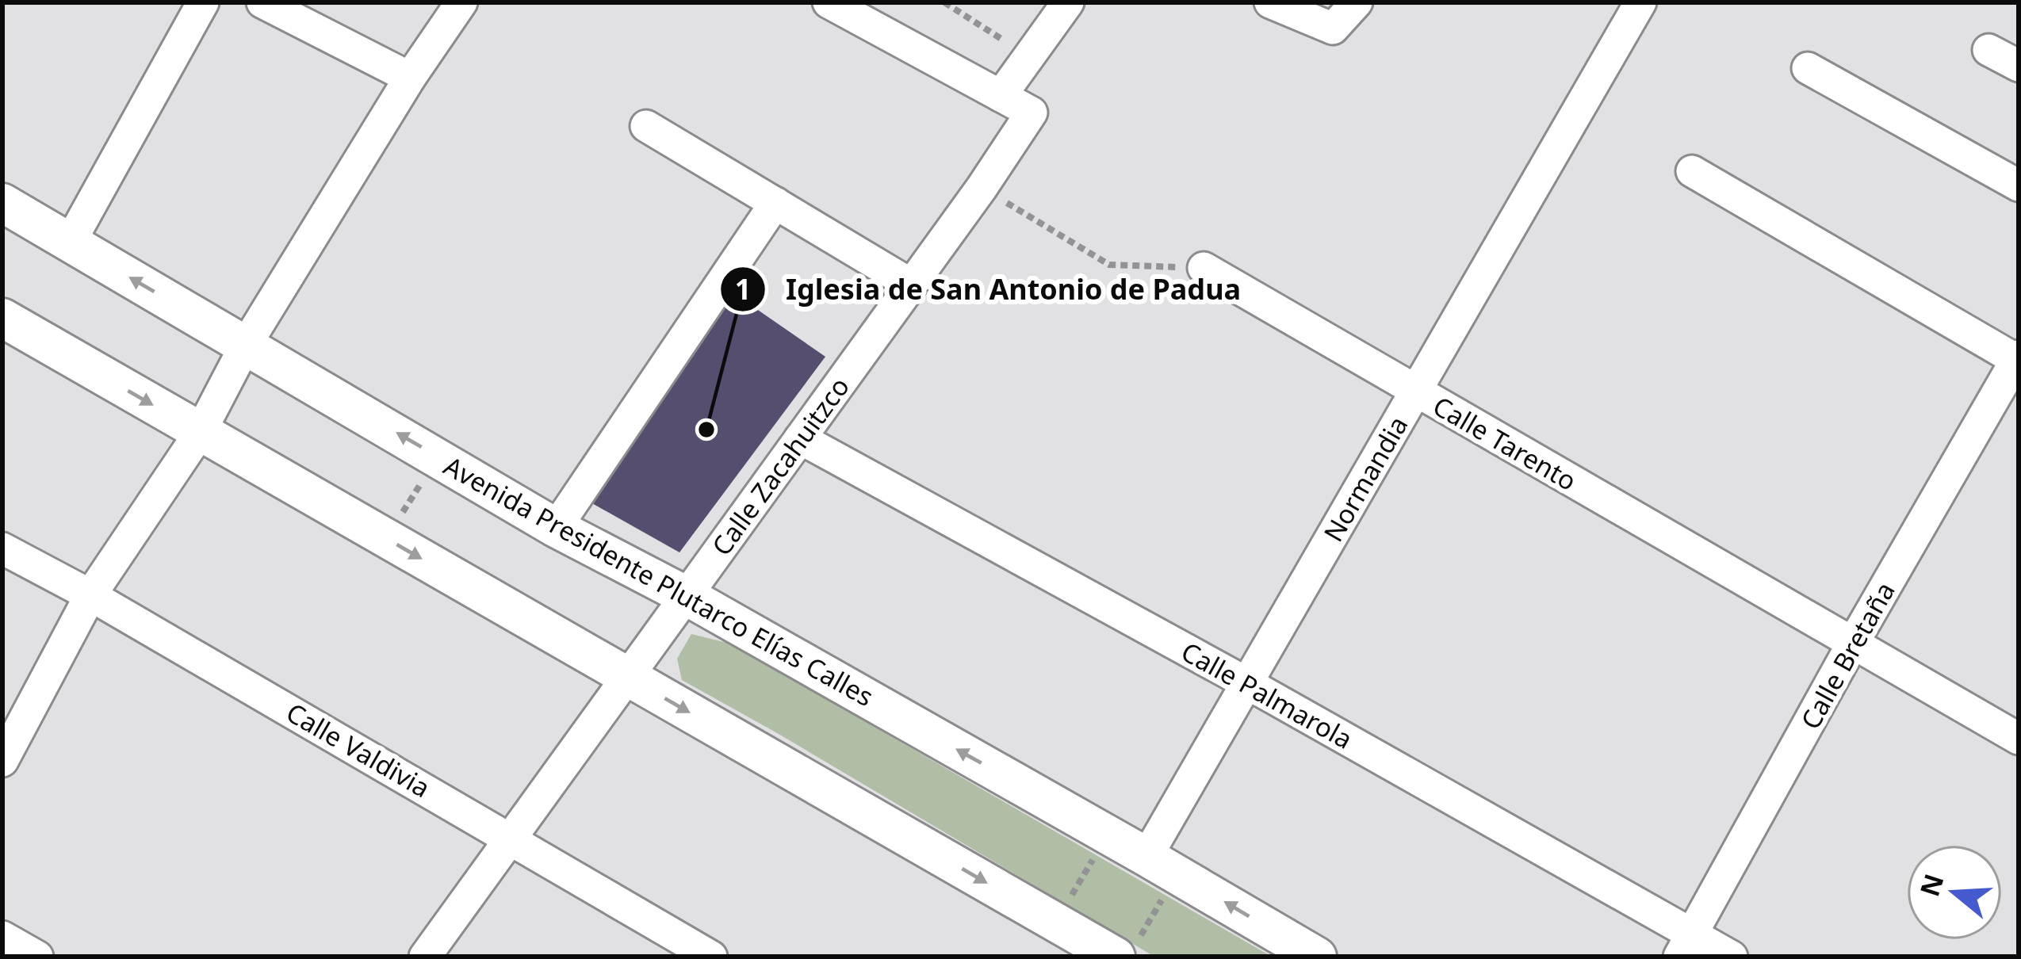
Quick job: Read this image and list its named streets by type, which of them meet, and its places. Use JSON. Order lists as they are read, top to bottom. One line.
{"streets":{"main road":["Avenida Presidente Plutarco Elías Calles"],"street":["Calle Tarento","Calle Zacahuitzco","Normandia","Calle Bretaña","Calle Palmarola","Calle Valdivia"]},"crossings":[["Calle Tarento","Normandia"],["Calle Tarento","Calle Bretaña"],["Calle Zacahuitzco","Avenida Presidente Plutarco Elías Calles"],["Calle Zacahuitzco","Calle Palmarola"],["Calle Zacahuitzco","Calle Valdivia"],["Normandia","Avenida Presidente Plutarco Elías Calles"],["Normandia","Calle Palmarola"],["Calle Bretaña","Calle Palmarola"]],"places":["Iglesia de San Antonio de Padua"],"north":"left"}
